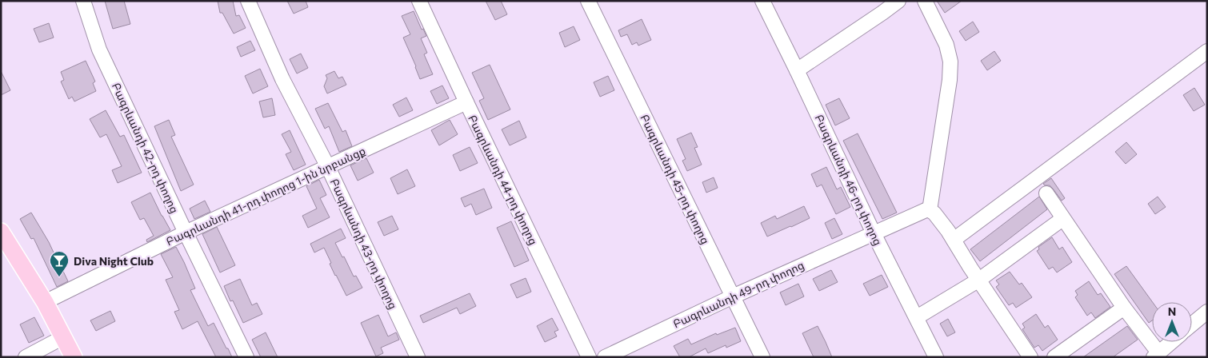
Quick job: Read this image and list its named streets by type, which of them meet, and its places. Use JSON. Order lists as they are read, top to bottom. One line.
{"streets":{"street":["Բագրևանդի 42-րդ փողոց","Բագրևանդի 45-րդ փողոց","Բագրևանդի 44-րդ փողոց","Բագրևանդի 46-րդ փողոց","Բագրևանդի 41-րդ փողոց 1-ին նրբանցք","Բագրևանդի 43-րդ փողոց","Բագրևանդի 49-րդ փողոց"]},"crossings":[["Բագրևանդի 42-րդ փողոց","Բագրևանդի 41-րդ փողոց 1-ին նրբանցք"],["Բագրևանդի 45-րդ փողոց","Բագրևանդի 49-րդ փողոց"],["Բագրևանդի 44-րդ փողոց","Բագրևանդի 41-րդ փողոց 1-ին նրբանցք"],["Բագրևանդի 46-րդ փողոց","Բագրևանդի 49-րդ փողոց"],["Բագրևանդի 41-րդ փողոց 1-ին նրբանցք","Բագրևանդի 43-րդ փողոց"]],"places":{"bar":["Diva Night Club"]},"north":"top"}
